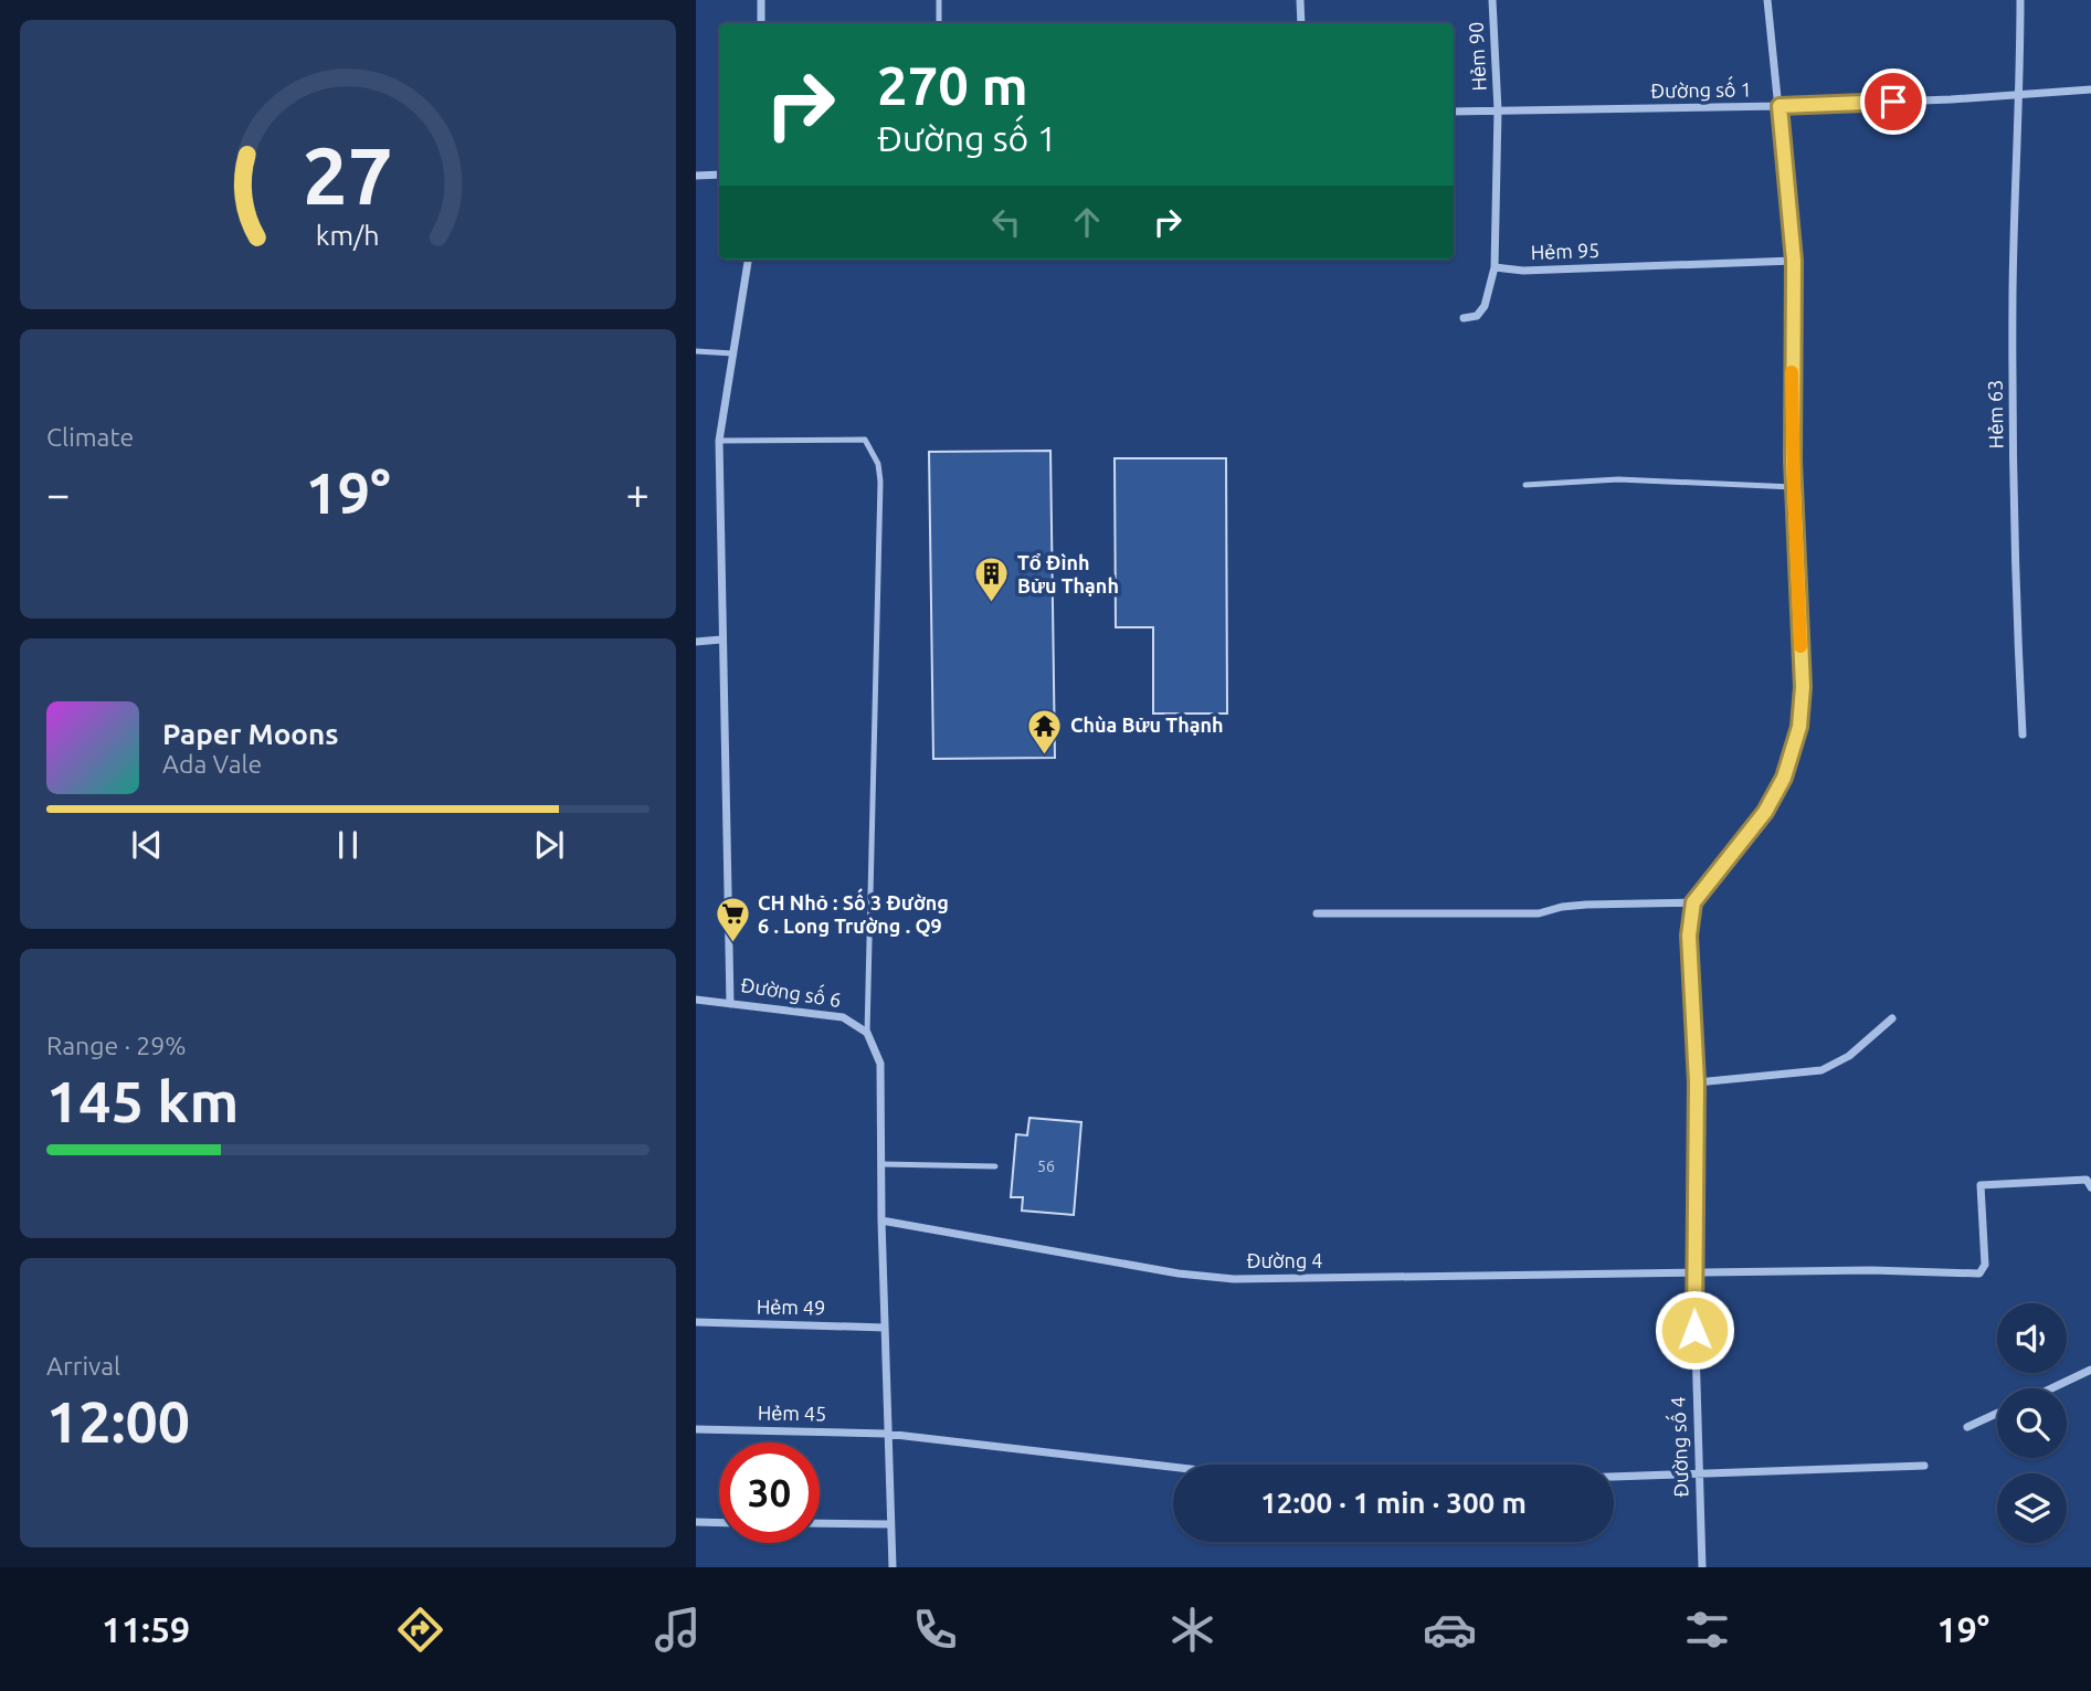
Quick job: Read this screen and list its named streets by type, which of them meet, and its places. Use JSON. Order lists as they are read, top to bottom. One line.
{"streets":{"street":["Hẻm 90","Đường số 1","Hẻm 95","Hẻm 63","Đường số 6","Đường 4","Hẻm 49","Hẻm 45","Đường số 4"]},"crossings":[["Hẻm 90","Đường số 1"],["Đường số 1","Hẻm 63"],["Đường 4","Đường số 4"]],"places":{"building":["Tổ Đình Bửu Thạnh"],"temple":["Chùa Bửu Thạnh"],"supermarket":["CH Nhỏ : Số 3 Đường 6 . Long Trường . Q9"]},"house_numbers":["56"],"page":{"turn":["270 m","Đường số 1"],"tile":["Climate",["Range · 29%","145 km"],["Arrival","12:00"]],"heat":["−","19°","+"],"song":["Paper Moons","Ada Vale"],"limit":"30","trip":"12:00 · 1 min · 300 m","tabs":["11:59","19°"],"gauge":["27","km/h"]}}
